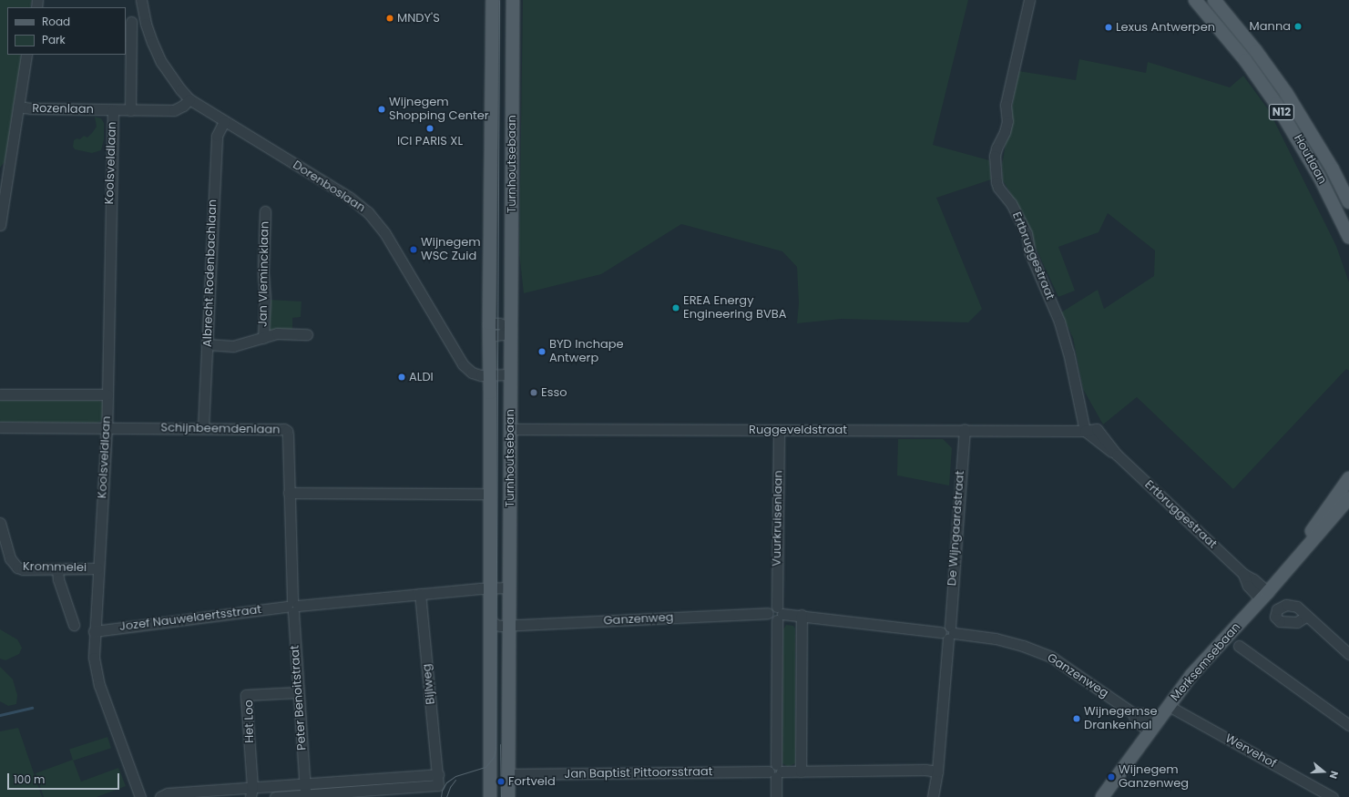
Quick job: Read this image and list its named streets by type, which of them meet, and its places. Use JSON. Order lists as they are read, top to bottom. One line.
{"streets":{"main road":["N12","Houtlaan","Turnhoutsebaan","Merksemsebaan"],"street":["Rozenlaan","Koolsveldlaan","Dorenboslaan","Ertbruggestraat","Albrecht Rodenbachlaan","Jan Vlemincklaan","Schijnbeemdenlaan","Ruggeveldstraat","Vuurkruisenlaan","De Wijngaardstraat","Krommelei","Jozef Nauwelaertsstraat","Ganzenweg","Bijlweg","Peter Benoitstraat","Het Loo","Wervehof","Jan Baptist Pittoorsstraat"]},"crossings":[["Rozenlaan","Koolsveldlaan"],["Rozenlaan","Dorenboslaan"],["Koolsveldlaan","Schijnbeemdenlaan"],["Koolsveldlaan","Krommelei"],["Koolsveldlaan","Jozef Nauwelaertsstraat"],["Turnhoutsebaan","Dorenboslaan"],["Turnhoutsebaan","Ruggeveldstraat"],["Turnhoutsebaan","Jozef Nauwelaertsstraat"],["Turnhoutsebaan","Ganzenweg"],["Turnhoutsebaan","Jan Baptist Pittoorsstraat"],["Dorenboslaan","Albrecht Rodenbachlaan"],["Ertbruggestraat","Ruggeveldstraat"],["Ertbruggestraat","Merksemsebaan"],["Albrecht Rodenbachlaan","Jan Vlemincklaan"],["Albrecht Rodenbachlaan","Schijnbeemdenlaan"],["Schijnbeemdenlaan","Peter Benoitstraat"],["Ruggeveldstraat","Vuurkruisenlaan"],["Ruggeveldstraat","De Wijngaardstraat"],["Vuurkruisenlaan","Ganzenweg"],["Vuurkruisenlaan","Jan Baptist Pittoorsstraat"],["De Wijngaardstraat","Ganzenweg"],["De Wijngaardstraat","Jan Baptist Pittoorsstraat"],["Jozef Nauwelaertsstraat","Bijlweg"],["Jozef Nauwelaertsstraat","Peter Benoitstraat"],["Ganzenweg","Merksemsebaan"],["Merksemsebaan","Wervehof"],["Peter Benoitstraat","Het Loo"]],"places":["MNDY'S","Manna","Lexus Antwerpen","Wijnegem Shopping Center","ICI PARIS XL","Wijnegem WSC Zuid","EREA Energy Engineering BVBA","BYD Inchape Antwerp","ALDI","Esso","Wijnegemse Drankenhal","Wijnegem Ganzenweg","Fortveld"],"legend":["Road","Park"],"scale_bar":"100 m","north":"right"}
